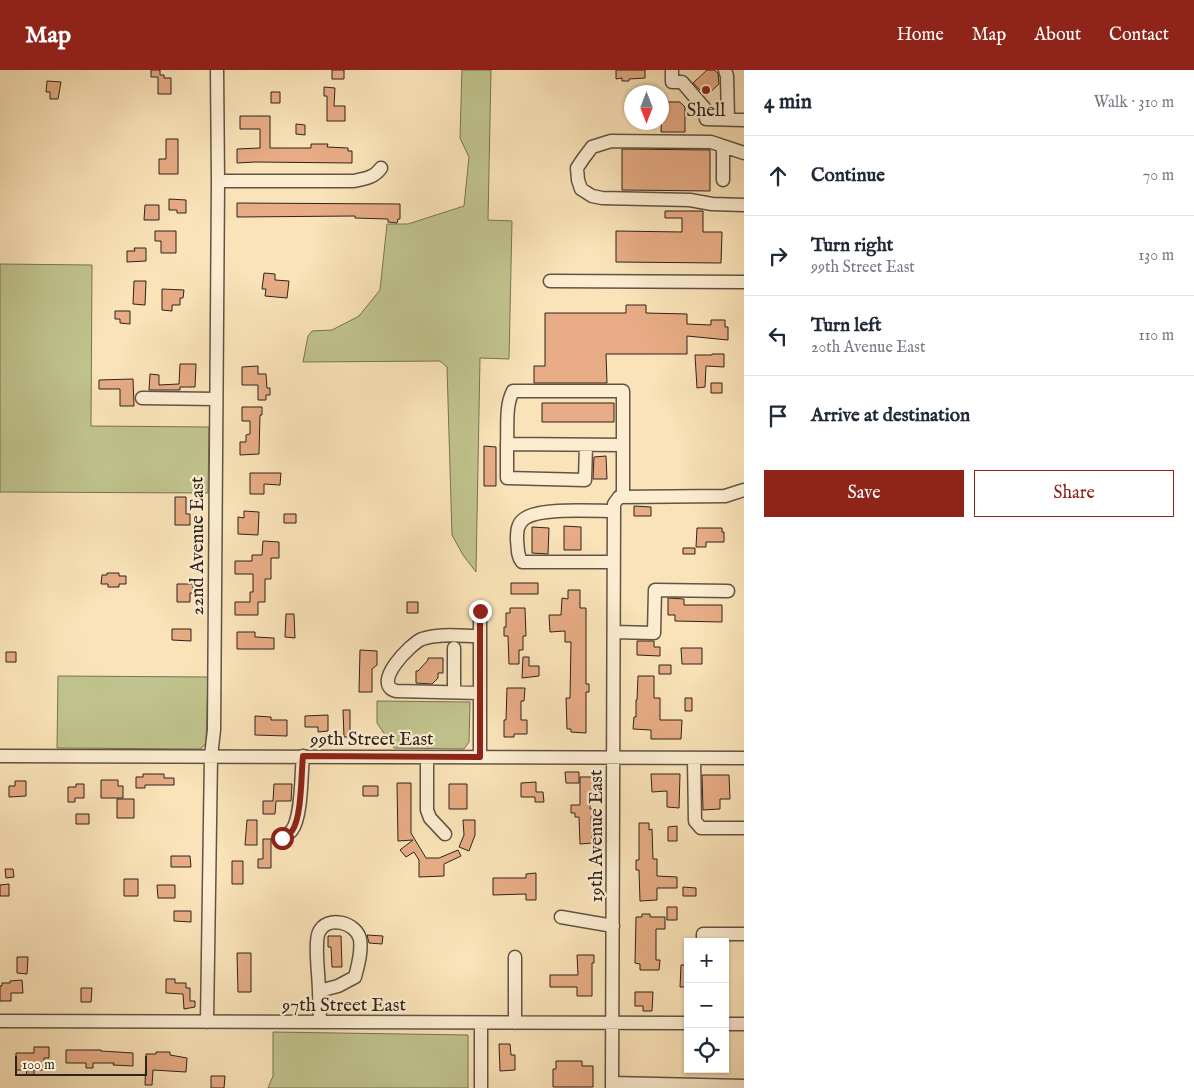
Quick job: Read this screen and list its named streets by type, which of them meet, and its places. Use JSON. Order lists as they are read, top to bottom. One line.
{"streets":{"street":["22nd Avenue East","99th Street East","19th Avenue East","97th Street East"]},"crossings":[["22nd Avenue East","99th Street East"],["22nd Avenue East","97th Street East"],["99th Street East","19th Avenue East"],["19th Avenue East","97th Street East"]],"places":["Shell"],"scale_bar":"100 m","north":"bottom","page":{"header":"Map","nav":["Home","Map","About","Contact"],"heading":["4 min","Walk · 310 m"],"list":[["Continue","70 m"],["Turn right","99th Street East","130 m"],["Turn left","20th Avenue East","110 m"],"Arrive at destination"],"buttons":["Save","Share"],"map_buttons":["+","−"],"scale":"100 m"}}
